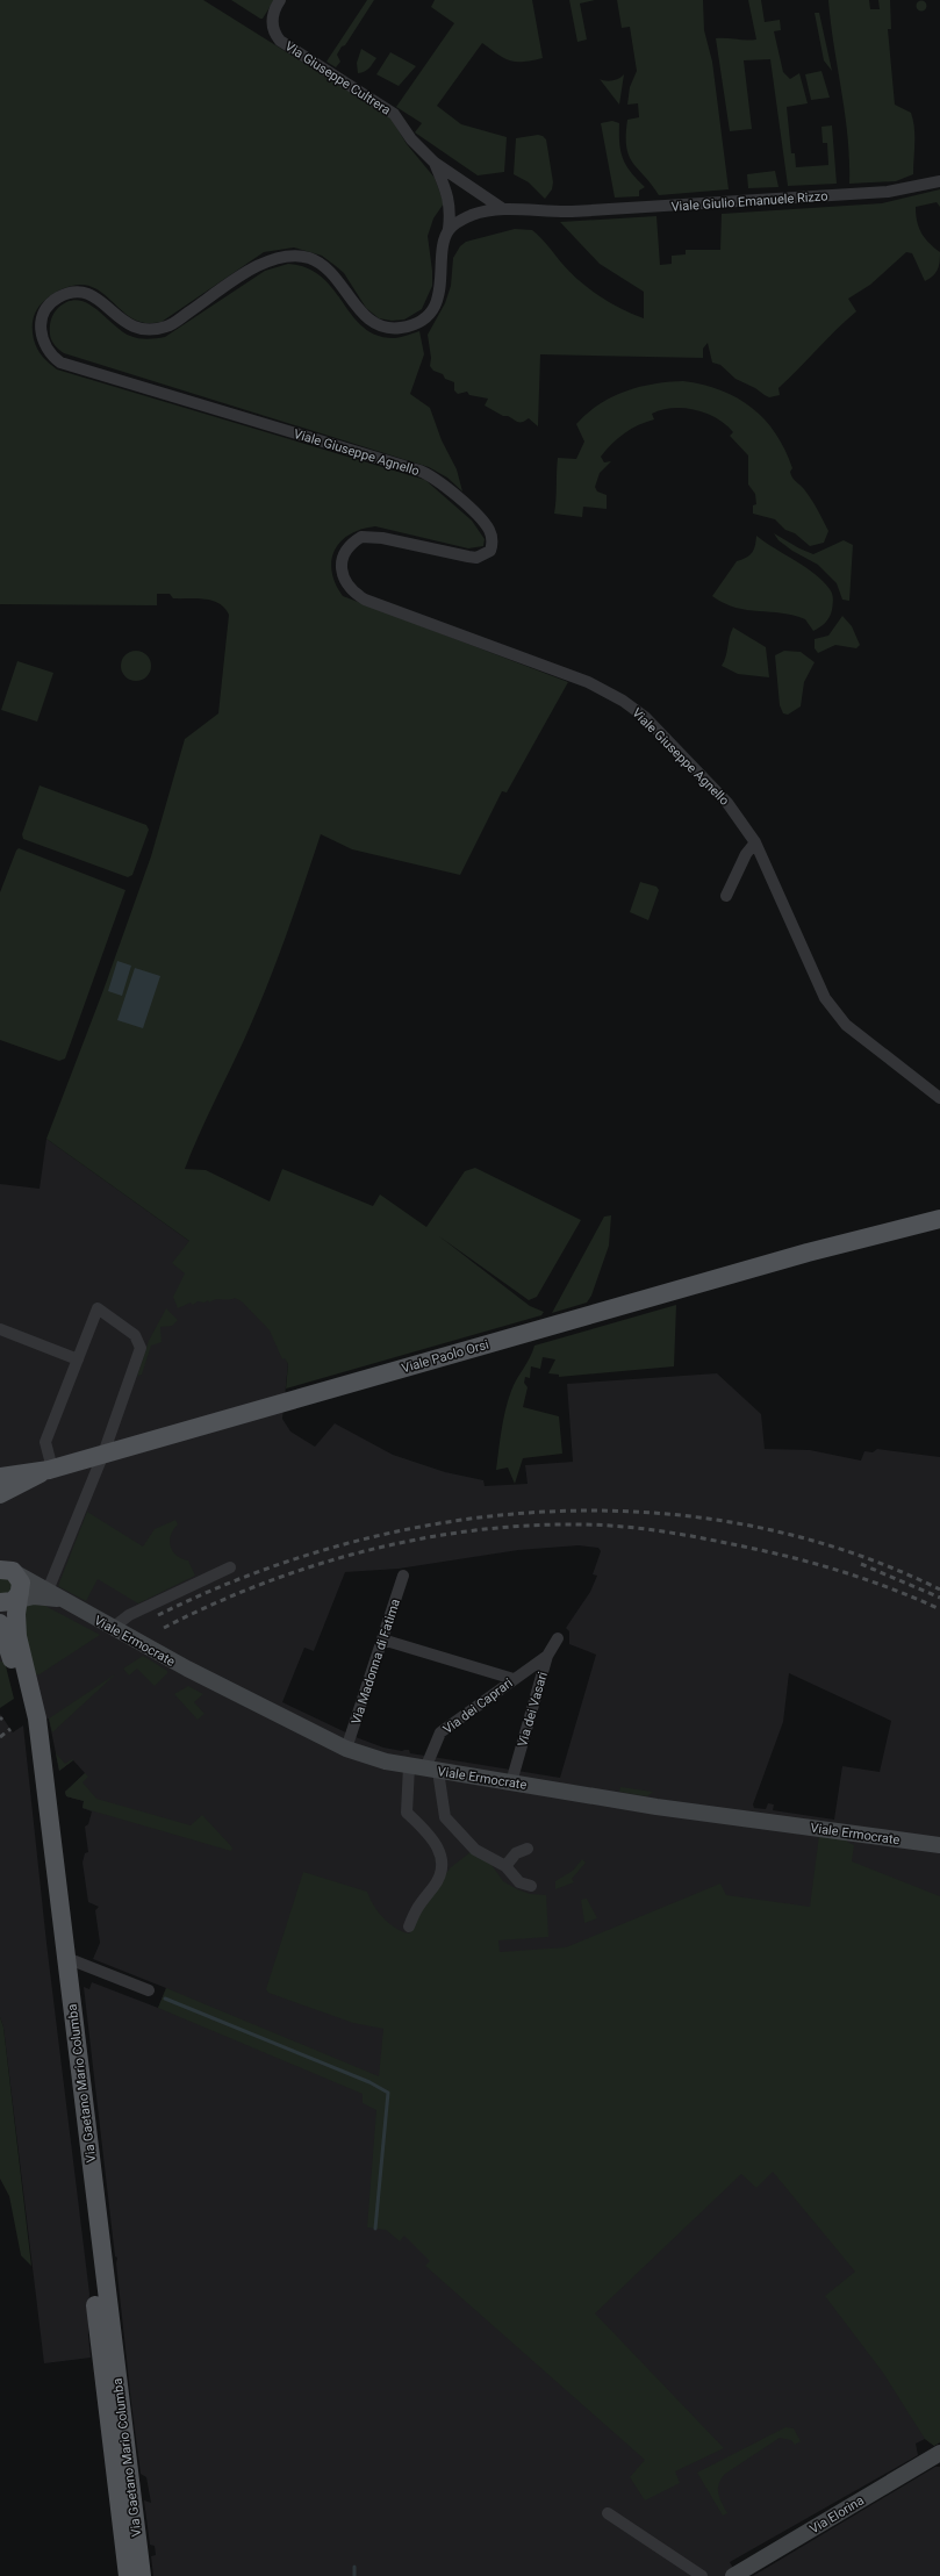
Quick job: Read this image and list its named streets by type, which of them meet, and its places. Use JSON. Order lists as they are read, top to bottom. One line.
{"streets":{"main road":["Viale Paolo Orsi","Viale Ermocrate","Via Gaetano Mario Columba","Via Elorina"],"street":["Via Giuseppe Cultrera","Viale Giulio Emanuele Rizzo","Viale Giuseppe Agnello","Via Madonna di Fatima","Via dei Caprari","Via dei Vasari"]},"crossings":[["Via Giuseppe Cultrera","Viale Giulio Emanuele Rizzo"],["Viale Giulio Emanuele Rizzo","Viale Giuseppe Agnello"],["Viale Ermocrate","Via Madonna di Fatima"],["Viale Ermocrate","Via dei Caprari"],["Viale Ermocrate","Via dei Vasari"],["Viale Ermocrate","Via Gaetano Mario Columba"],["Via dei Caprari","Via dei Vasari"]]}
